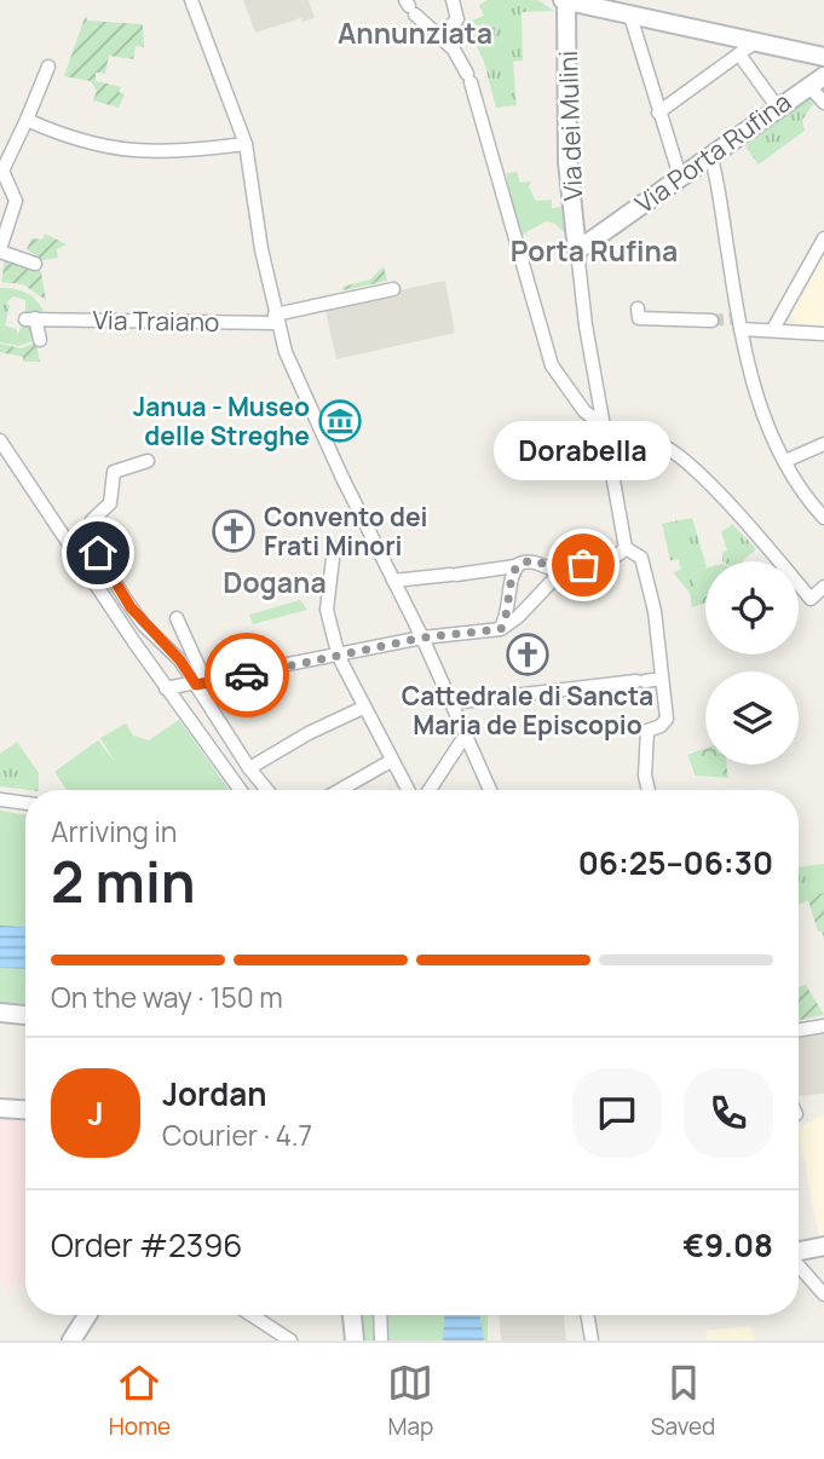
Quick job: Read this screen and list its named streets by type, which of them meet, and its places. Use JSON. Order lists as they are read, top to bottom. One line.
{"streets":{"street":["Via dei Mulini","Via Porta Rufina","Via Traiano"]},"crossings":[["Via dei Mulini","Via Porta Rufina"]],"districts":["Annunziata","Porta Rufina","Dogana"],"places":{"museum":["Janua - Museo delle Streghe"],"church":["Convento dei Frati Minori","Cattedrale di Sancta Maria de Episcopio"],"other":["Dorabella"]},"page":{"bubble":"Dorabella","heading":["2 min","Arriving in","06:25–06:30"],"panel":["Jordan","Courier · 4.7","Order #2396","€9.08"],"bar":"On the way · 150 m","round":"J","tabs":["Home","Map","Saved"]}}
